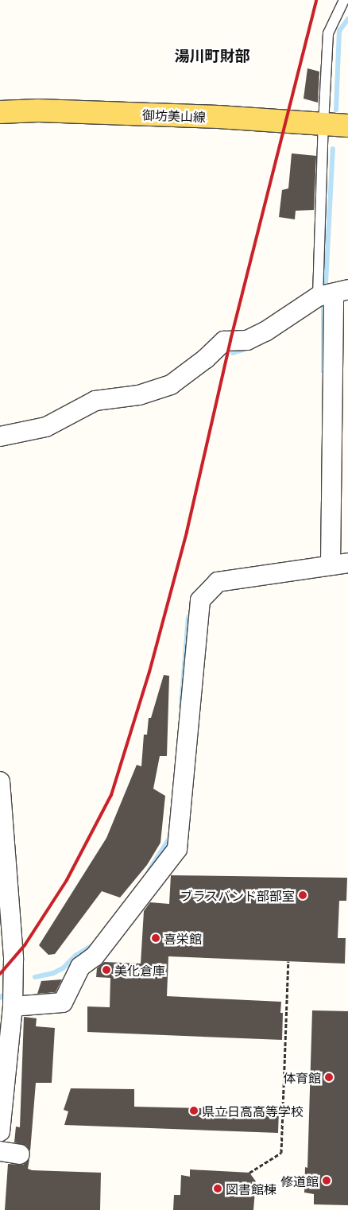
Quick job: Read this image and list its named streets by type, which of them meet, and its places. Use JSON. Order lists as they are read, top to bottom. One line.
{"streets":{"main road":["御坊美山線"]},"districts":["湯川町財部"],"places":["ブラスバンド部部室","喜栄館","美化倉庫","体育館","県立日高高等学校","修道館","図書館棟"]}
